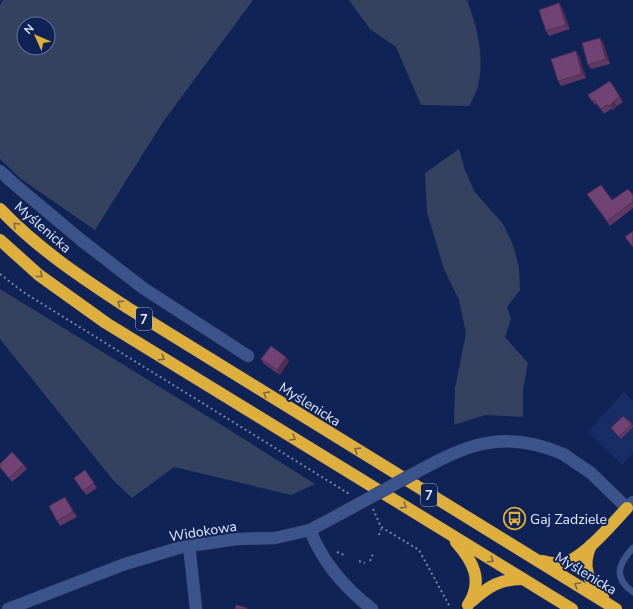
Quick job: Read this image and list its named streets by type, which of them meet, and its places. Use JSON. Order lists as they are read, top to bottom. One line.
{"streets":{"highway":["Myślenicka","7"],"street":["Widokowa"]},"places":{"bus stop":["Gaj Zadziele"]},"north":"top left"}
